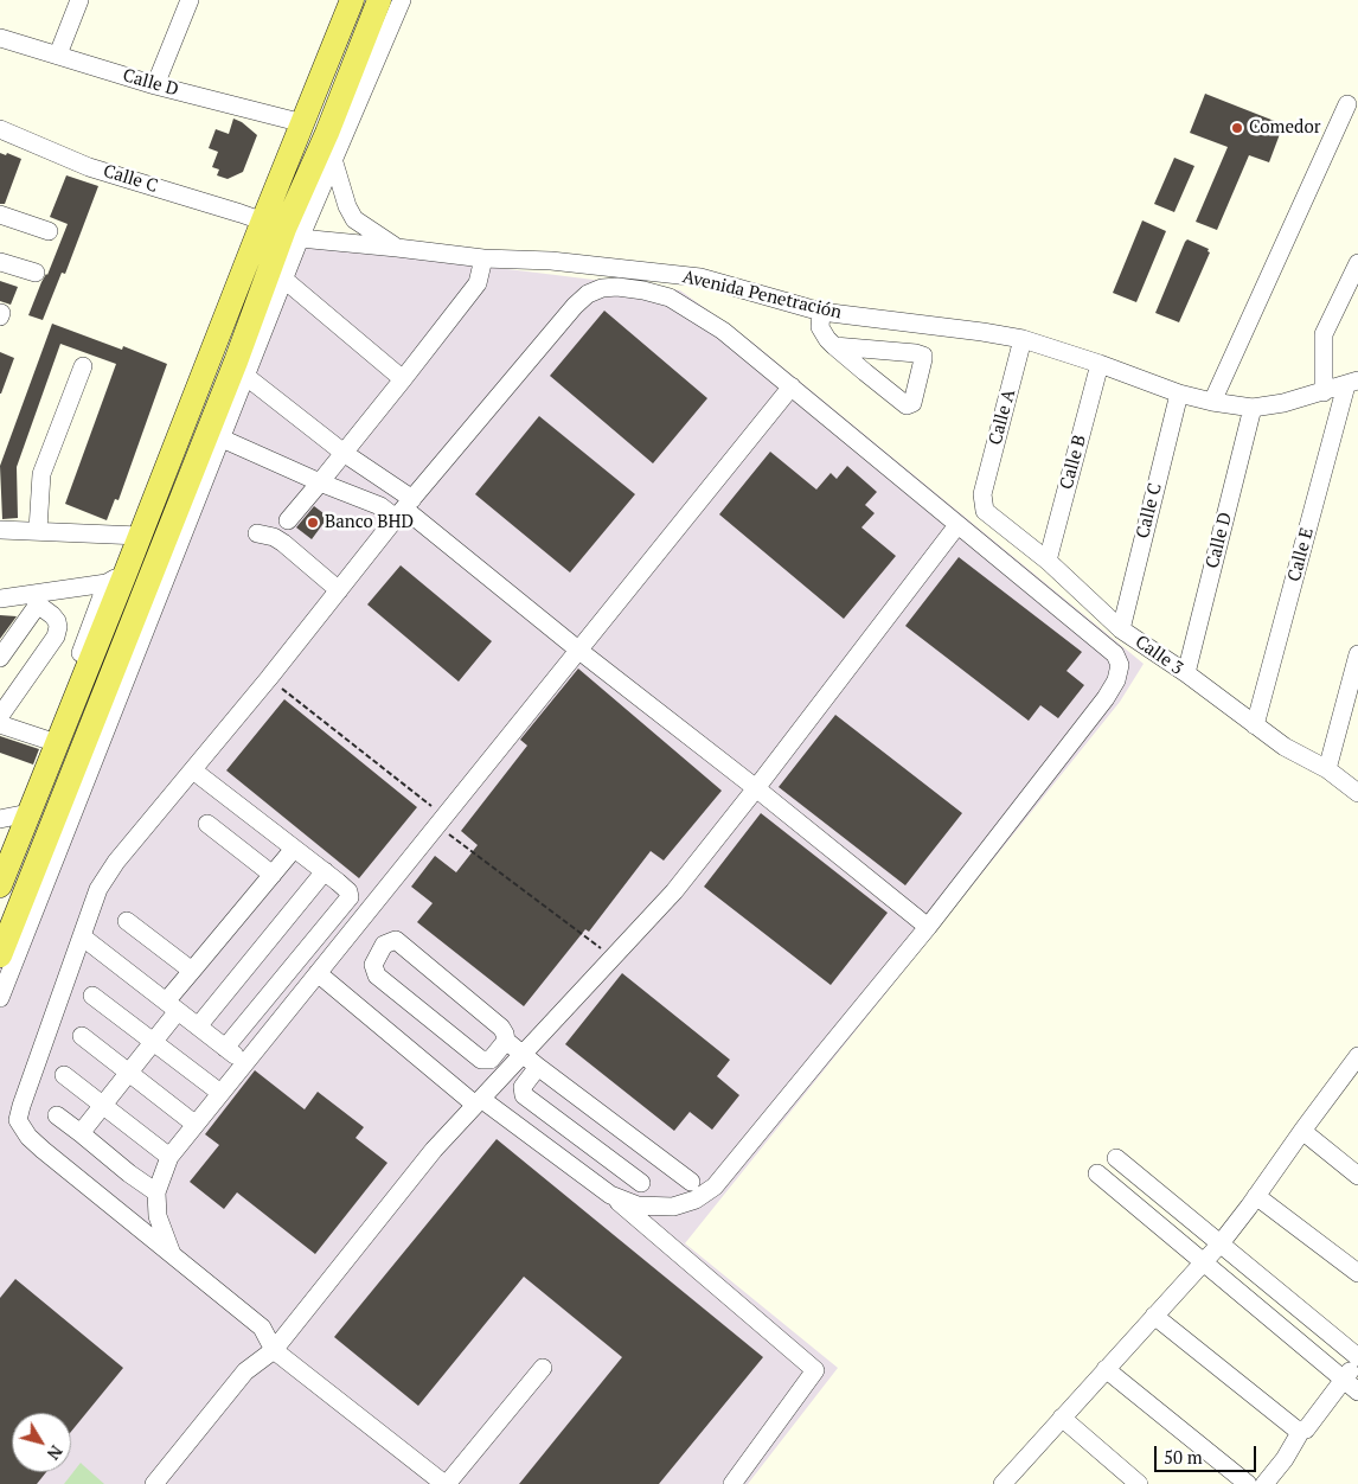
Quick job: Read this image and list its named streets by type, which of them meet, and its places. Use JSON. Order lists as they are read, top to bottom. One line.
{"streets":{"street":["Calle D","Calle C","Avenida Penetración","Calle A","Calle B","Calle E","Calle 3"]},"crossings":[["Calle D","Avenida Penetración"],["Calle D","Calle 3"],["Calle C","Avenida Penetración"],["Calle C","Calle 3"],["Avenida Penetración","Calle A"],["Avenida Penetración","Calle B"],["Avenida Penetración","Calle E"],["Calle A","Calle 3"],["Calle B","Calle 3"],["Calle E","Calle 3"]],"places":["Comedor","Banco BHD"],"scale_bar":"50 m","north":"bottom right"}
